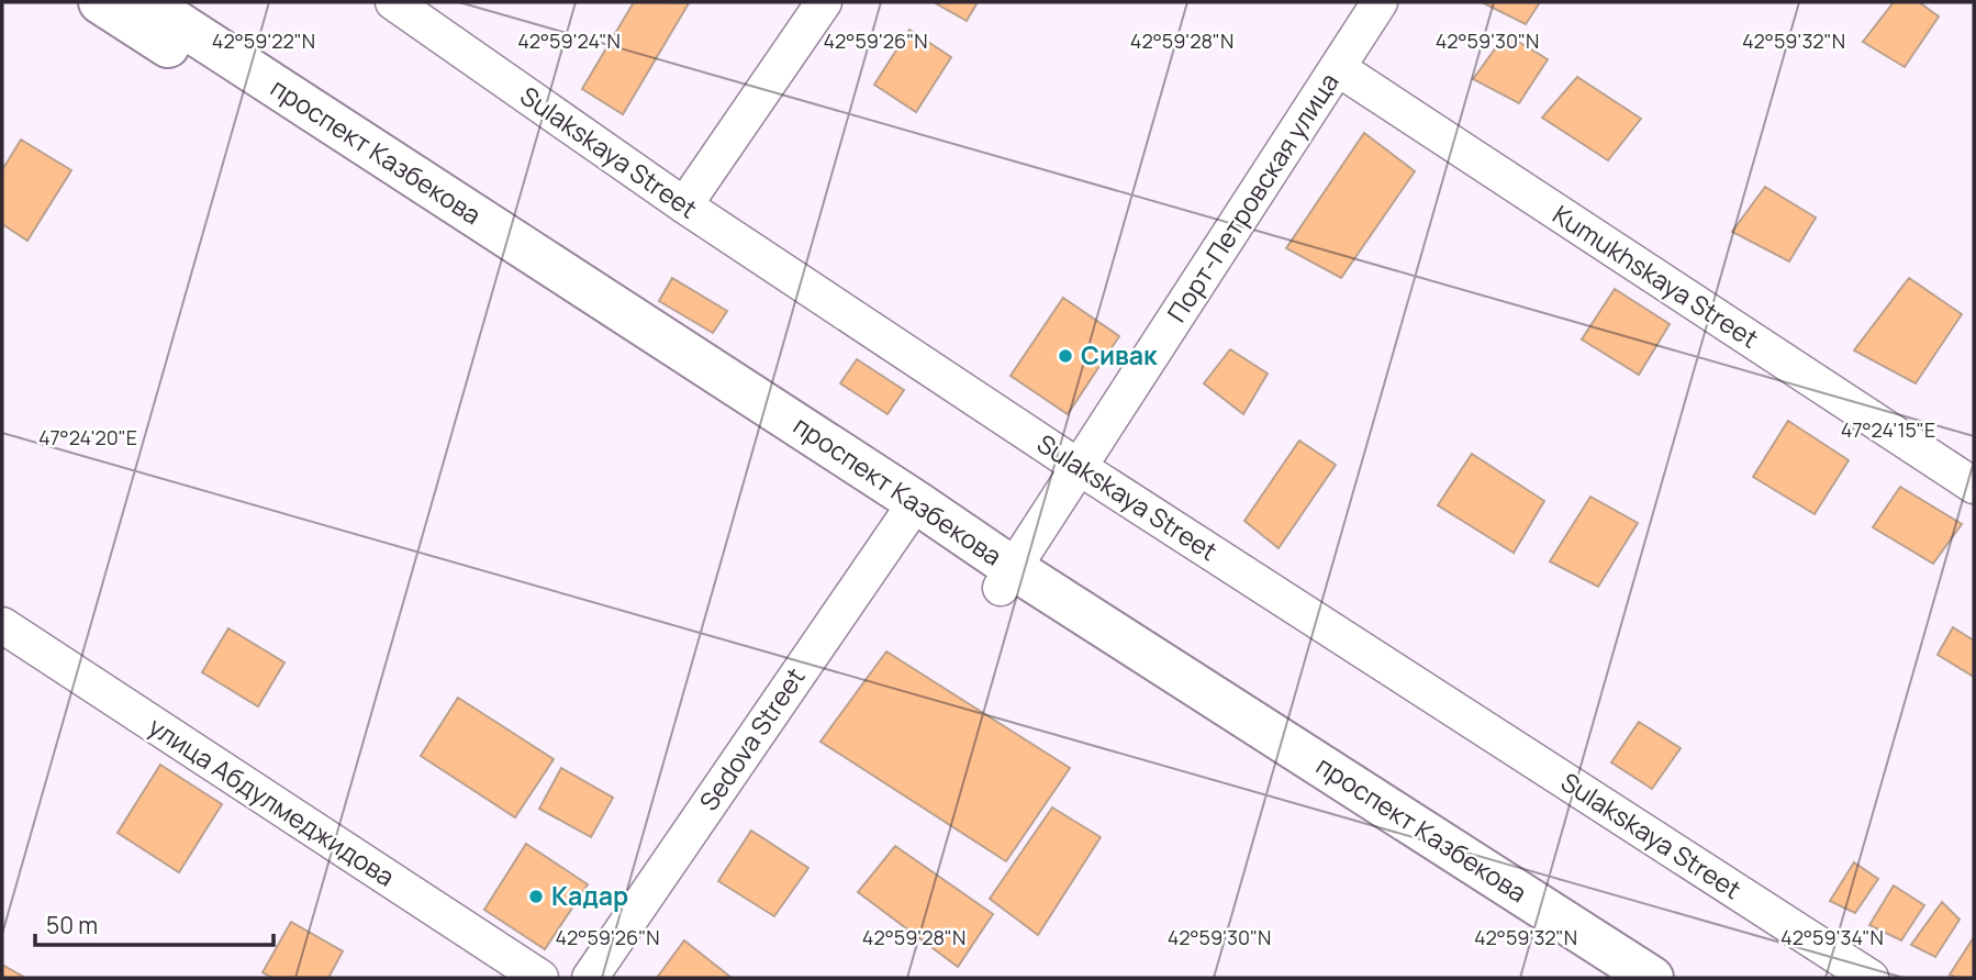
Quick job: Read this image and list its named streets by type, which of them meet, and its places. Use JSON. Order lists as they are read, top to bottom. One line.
{"streets":{"highway":["проспект Казбекова"],"street":["Sulakskaya Street","Порт-Петровская улица","Kumukhskaya Street","Sedova Street","улица Абдулмеджидова"]},"crossings":[["проспект Казбекова","Порт-Петровская улица"],["проспект Казбекова","Sedova Street"],["Sulakskaya Street","Порт-Петровская улица"],["Порт-Петровская улица","Kumukhskaya Street"]],"places":["Сивак","Кадар"],"scale_bar":"50 m","coordinates":["42°59'22\"N","42°59'24\"N","42°59'26\"N","42°59'28\"N","42°59'30\"N","42°59'32\"N","47°24'15\"E","47°24'20\"E","42°59'34\"N"]}
